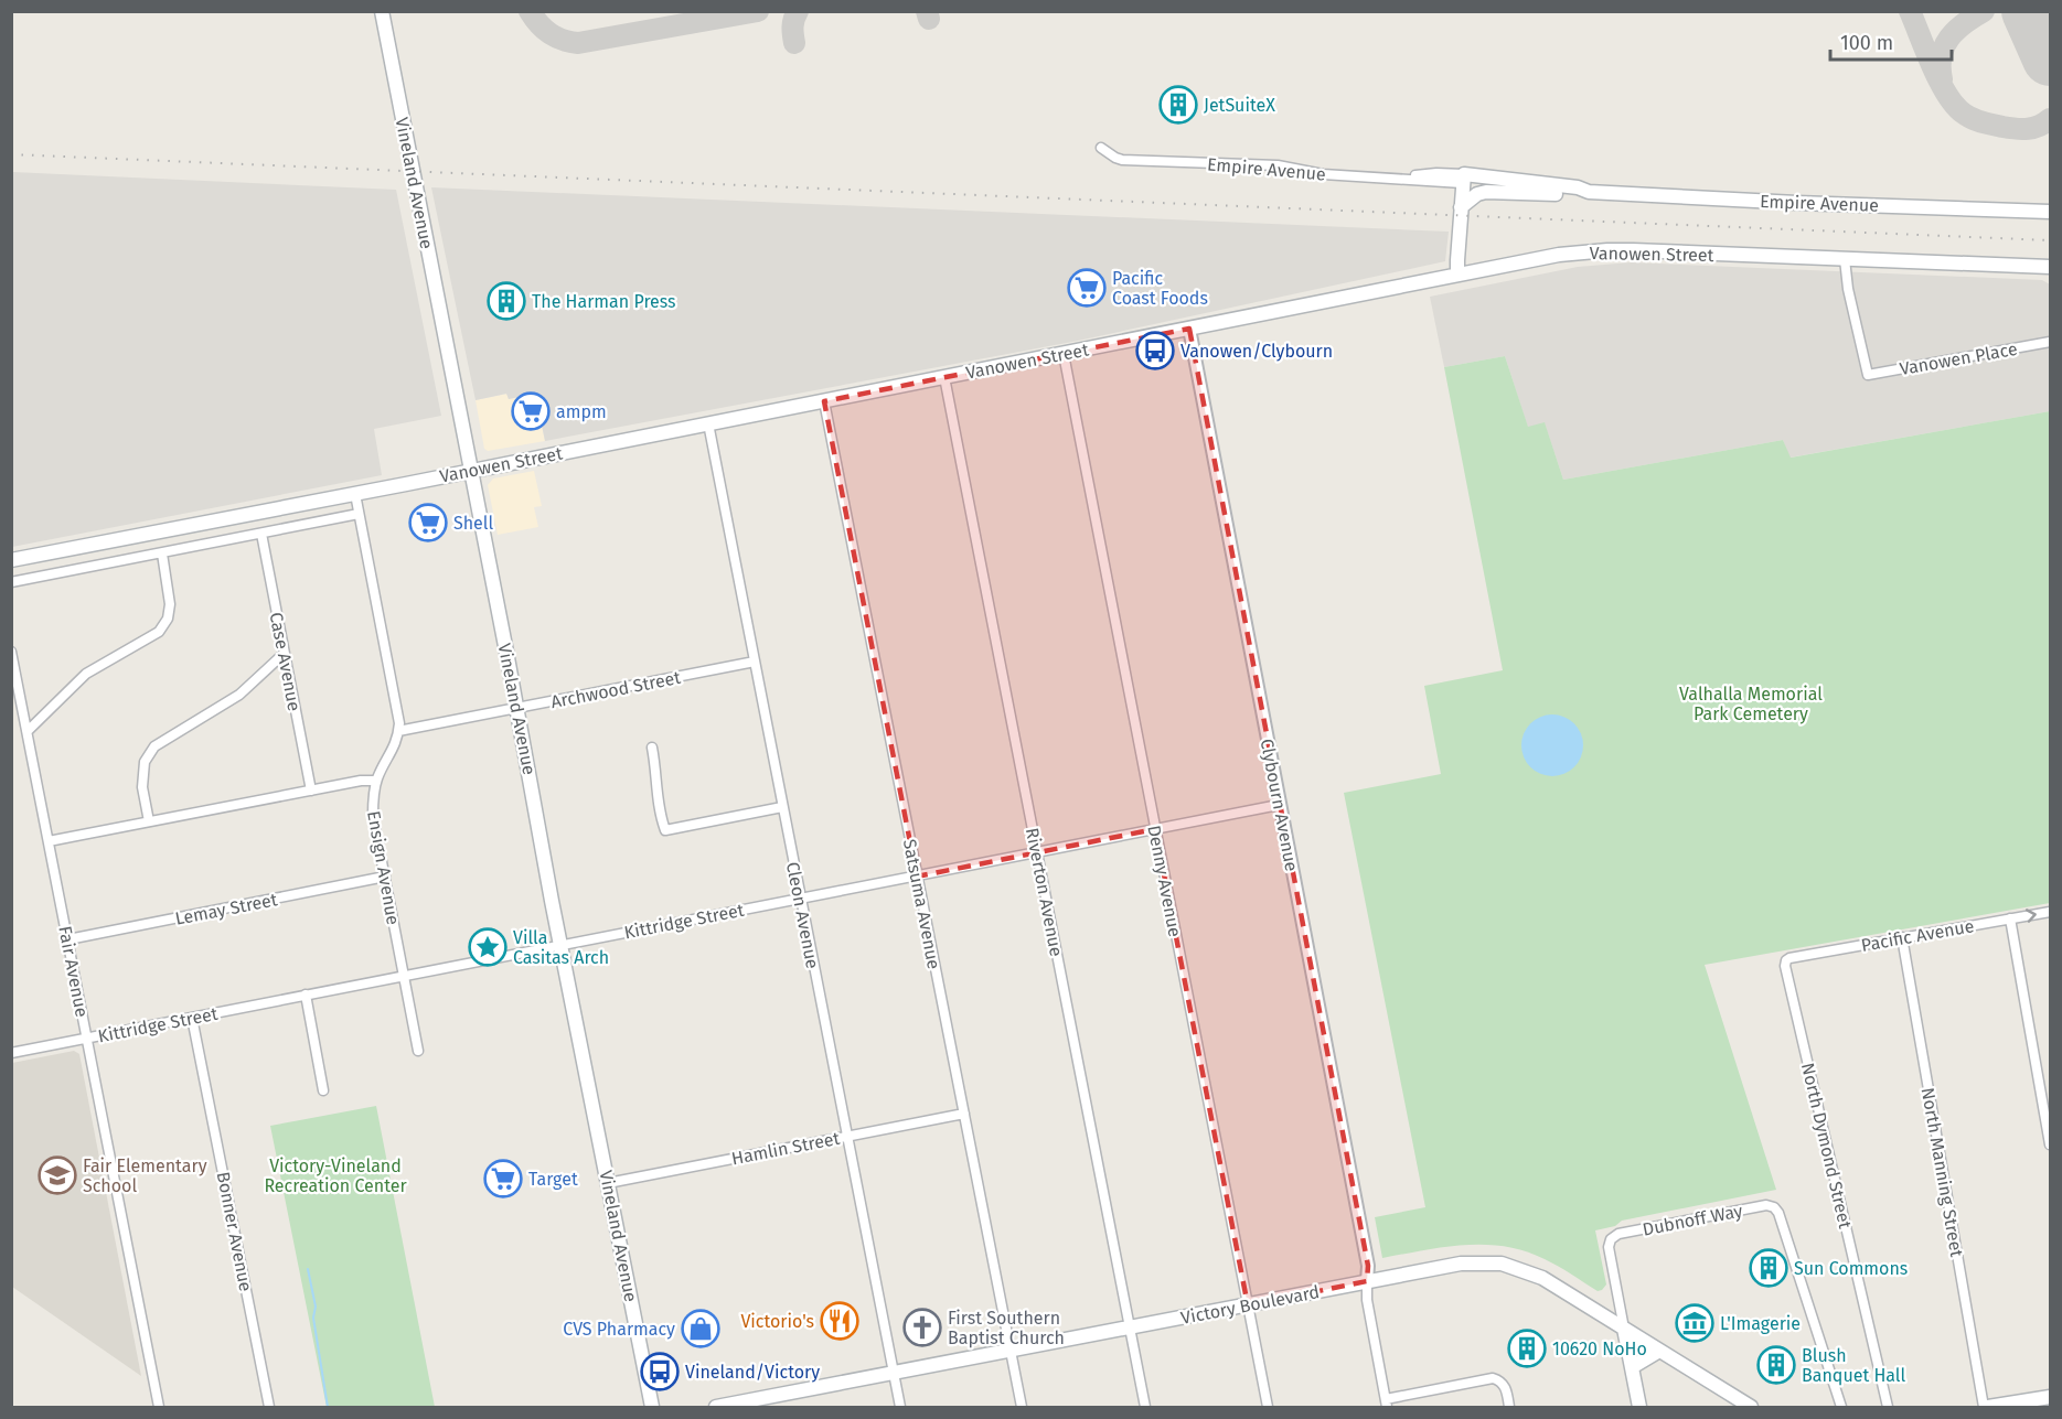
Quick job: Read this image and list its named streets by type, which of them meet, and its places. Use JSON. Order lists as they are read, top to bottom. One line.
{"streets":{"main road":["Empire Avenue","Vineland Avenue","Vanowen Street","Victory Boulevard"],"street":["Vanowen Place","Case Avenue","Archwood Street","Clybourn Avenue","Ensign Avenue","Denny Avenue","Riverton Avenue","Satsuma Avenue","Lemay Street","Cleon Avenue","Kittridge Street","Pacific Avenue","Fair Avenue","North Dymond Street","Hamlin Street","North Manning Street","Dubnoff Way","Bonner Avenue"]},"crossings":[["Vineland Avenue","Vanowen Street"],["Vineland Avenue","Archwood Street"],["Vineland Avenue","Kittridge Street"],["Vineland Avenue","Hamlin Street"],["Vanowen Street","Vanowen Place"],["Vanowen Street","Clybourn Avenue"],["Vanowen Street","Ensign Avenue"],["Vanowen Street","Denny Avenue"],["Vanowen Street","Riverton Avenue"],["Vanowen Street","Satsuma Avenue"],["Vanowen Street","Cleon Avenue"],["Archwood Street","Ensign Avenue"],["Archwood Street","Cleon Avenue"],["Clybourn Avenue","Kittridge Street"],["Clybourn Avenue","Victory Boulevard"],["Ensign Avenue","Lemay Street"],["Ensign Avenue","Kittridge Street"],["Denny Avenue","Kittridge Street"],["Denny Avenue","Victory Boulevard"],["Riverton Avenue","Kittridge Street"],["Riverton Avenue","Victory Boulevard"],["Satsuma Avenue","Kittridge Street"],["Satsuma Avenue","Hamlin Street"],["Satsuma Avenue","Victory Boulevard"],["Lemay Street","Fair Avenue"],["Cleon Avenue","Kittridge Street"],["Cleon Avenue","Hamlin Street"],["Cleon Avenue","Victory Boulevard"],["Kittridge Street","Fair Avenue"],["Kittridge Street","Bonner Avenue"],["Pacific Avenue","North Dymond Street"],["Pacific Avenue","North Manning Street"],["Dubnoff Way","Victory Boulevard"]],"parks":["Valhalla Memorial Park Cemetery","Victory-Vineland Recreation Center"],"places":{"building":["JetSuiteX","The Harman Press","Sun Commons","10620 NoHo","Blush Banquet Hall"],"supermarket":["Pacific Coast Foods","ampm","Shell","Target"],"bus stop":["Vanowen/Clybourn","Vineland/Victory"],"place":["Villa Casitas Arch"],"school or university":["Fair Elementary School"],"restaurant":["Victorio's"],"museum":["L'Imagerie"],"church":["First Southern Baptist Church"],"shop":["CVS Pharmacy"]},"scale_bar":"100 m"}
